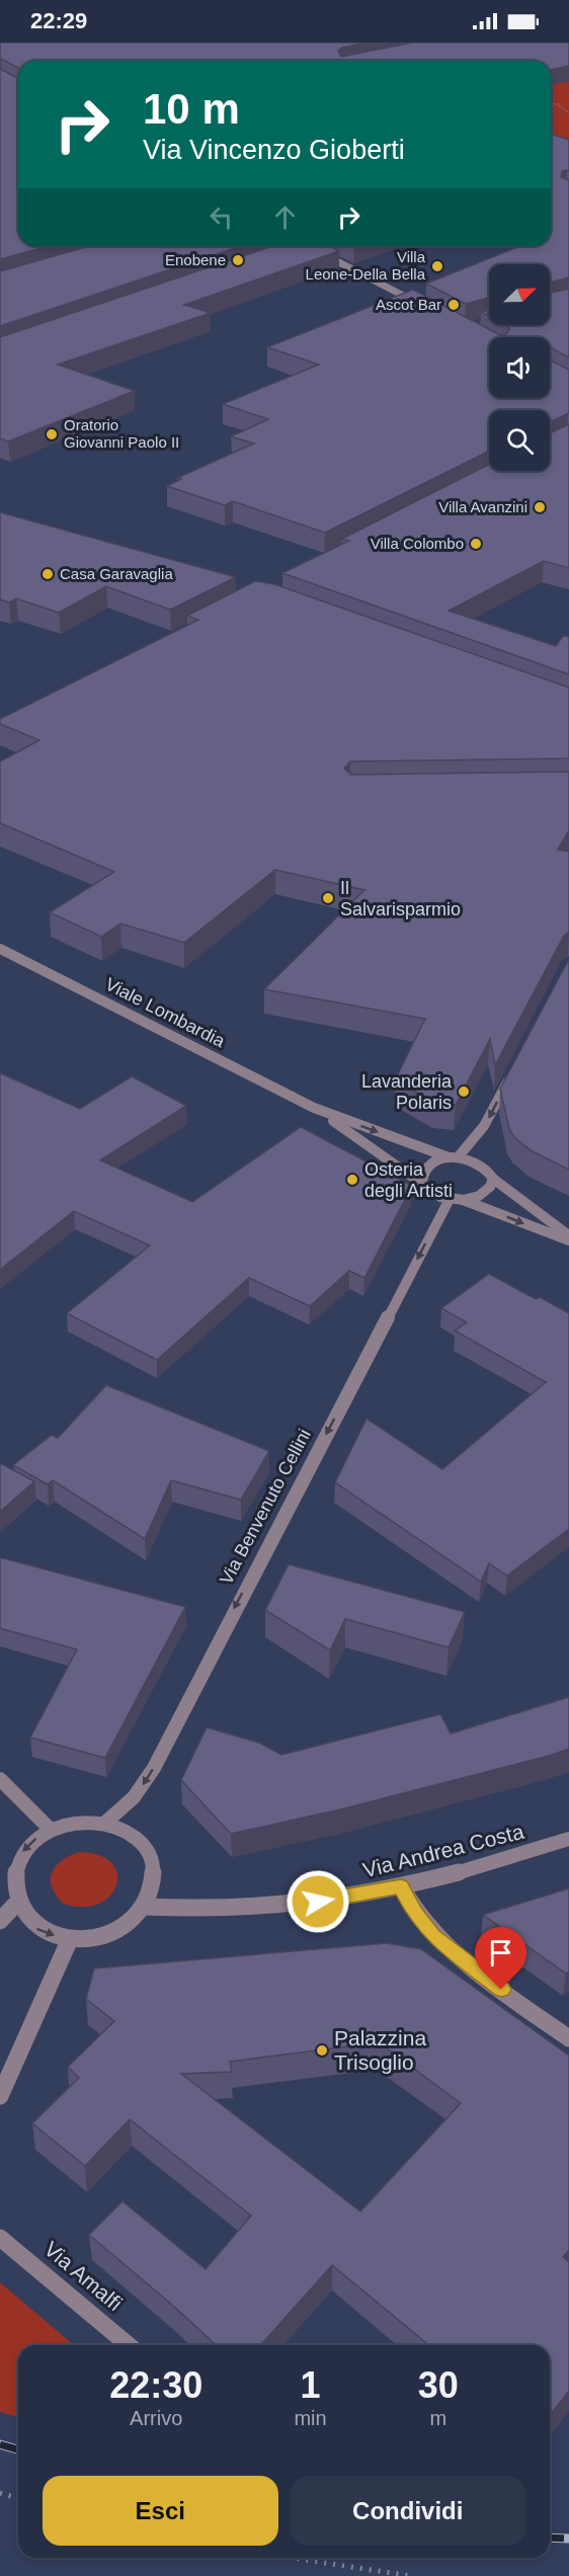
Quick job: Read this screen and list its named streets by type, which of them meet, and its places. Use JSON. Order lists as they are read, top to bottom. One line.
{"streets":{"street":["Viale Lombardia","Via Benvenuto Cellini","Via Andrea Costa","Via Amalfi"]},"crossings":[["Viale Lombardia","Via Benvenuto Cellini"],["Via Benvenuto Cellini","Via Andrea Costa"]],"one_way":["Via Benvenuto Cellini"],"places":["Enobene","Villa Leone-Della Bella","Ascot Bar","Oratorio Giovanni Paolo II","Villa Avanzini","Villa Colombo","Casa Garavaglia","Il Salvarisparmio","Lavanderia Polaris","Osteria degli Artisti","Palazzina Trisoglio"],"north":"top right","page":{"status":"22:29","turn":["10 m","Via Vincenzo Gioberti"],"eta":["22:30","Arrivo","1","min","30","m"],"buttons":["Esci","Condividi"]}}
